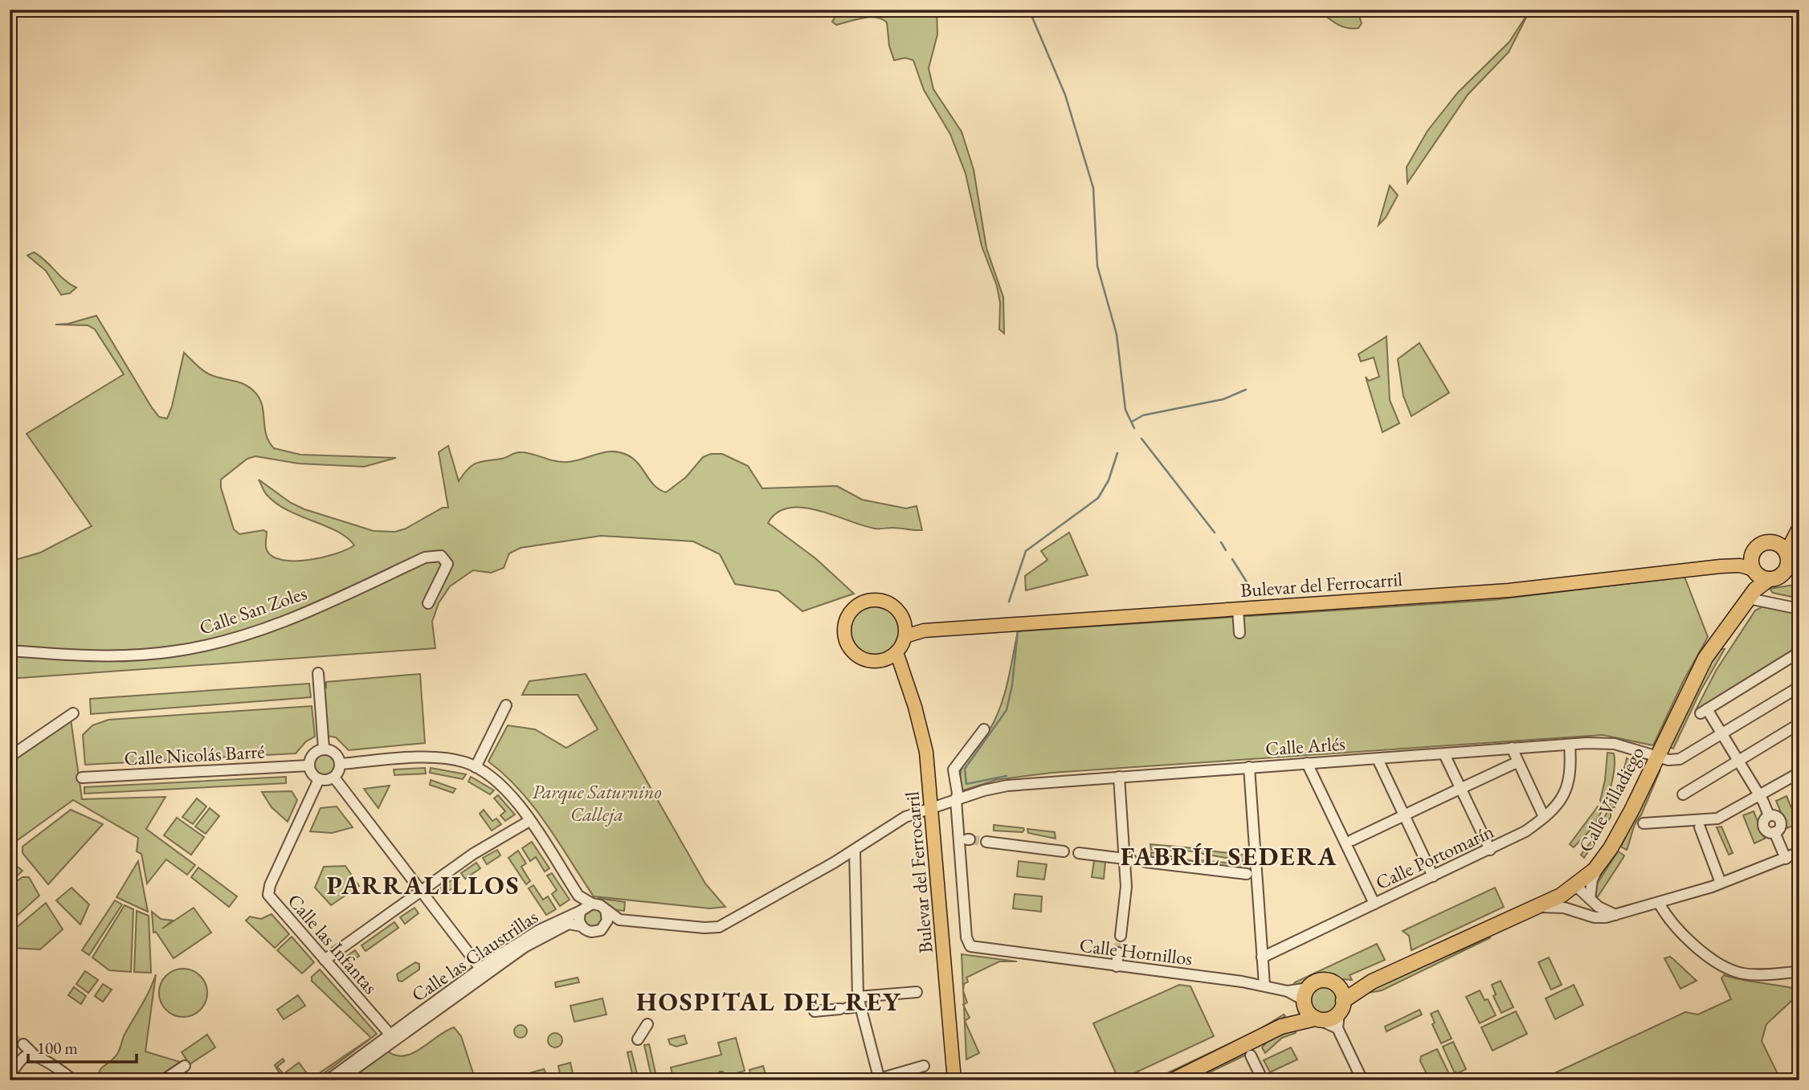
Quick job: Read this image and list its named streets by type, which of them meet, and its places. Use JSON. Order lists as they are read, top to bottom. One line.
{"streets":{"highway":["Calle Villadiego"],"main road":["Bulevar del Ferrocarril"],"street":["Calle San Zoles","Calle Arlés","Calle Nicolás Barré","Calle Portomarín","Calle las Infantas","Calle Hornillos","Calle las Claustrillas"]},"crossings":[["Bulevar del Ferrocarril","Calle Arlés"],["Bulevar del Ferrocarril","Calle Villadiego"],["Calle Arlés","Calle Villadiego"],["Calle Arlés","Calle Portomarín"],["Calle Arlés","Calle Hornillos"],["Calle Nicolás Barré","Calle las Infantas"],["Calle Villadiego","Calle Hornillos"],["Calle las Infantas","Calle las Claustrillas"]],"districts":["FABRÍL SEDERA","PARRALILLOS","HOSPITAL DEL REY"],"parks":["Parque Saturnino Calleja"],"scale_bar":"100 m"}
